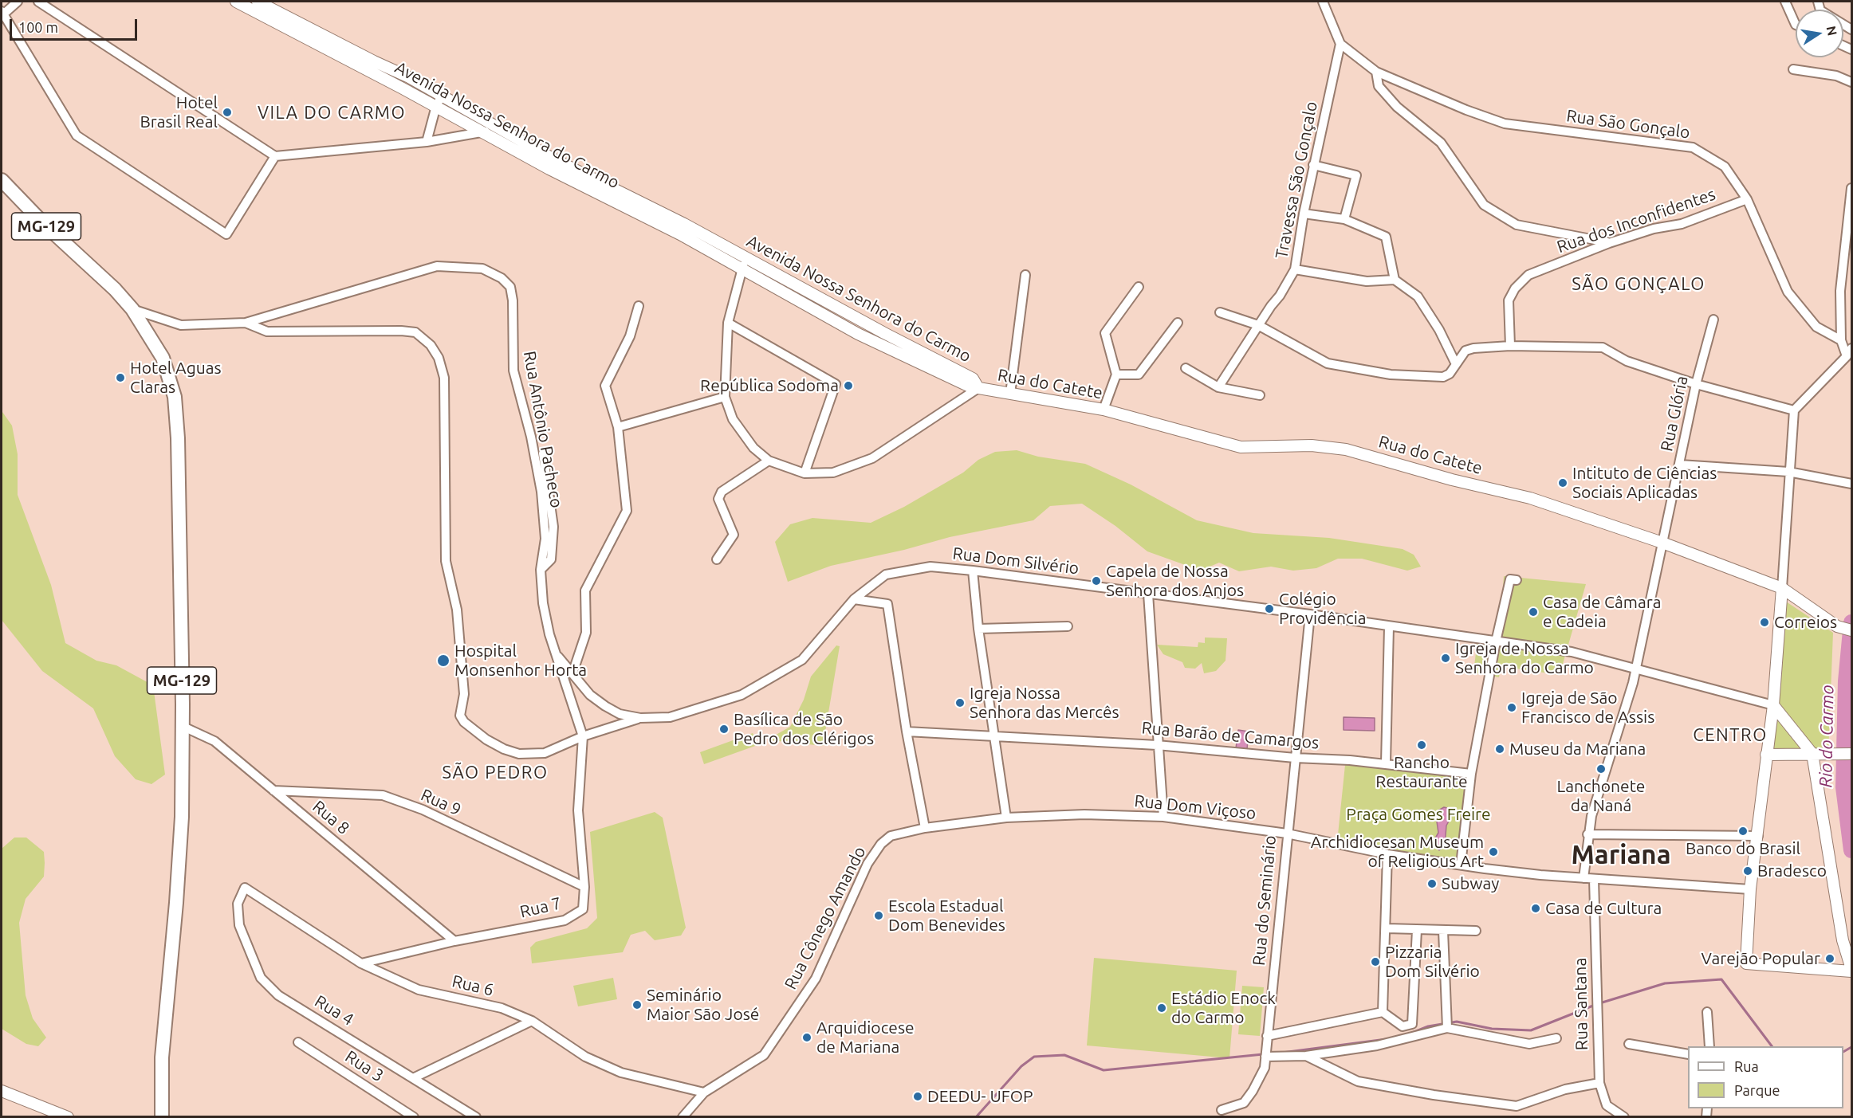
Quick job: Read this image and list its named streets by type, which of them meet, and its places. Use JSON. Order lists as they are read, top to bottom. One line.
{"streets":{"main road":["MG-129"],"street":["Rua São Gonçalo","Avenida Nossa Senhora do Carmo","Travessa São Gonçalo","Rua dos Inconfidentes","Rua do Catete","Rua Glória","Rua Antônio Pacheco","Rua Dom Silvério","Rua Barão de Camargos","Rua 9","Rua Dom Viçoso","Rua 8","Rua do Seminário","Rua 7","Rua Cônego Amando","Rua 6","Rua Santana","Rua 4","Rua 3"]},"crossings":[["Rua São Gonçalo","Travessa São Gonçalo"],["Rua São Gonçalo","Rua dos Inconfidentes"],["Avenida Nossa Senhora do Carmo","Rua do Catete"],["MG-129","Rua 8"],["Rua do Catete","Rua Glória"],["Rua Glória","Rua Dom Silvério"],["Rua Glória","Rua Dom Viçoso"],["Rua Antônio Pacheco","Rua Dom Silvério"],["Rua Antônio Pacheco","Rua 7"],["Rua Dom Silvério","Rua do Seminário"],["Rua Barão de Camargos","Rua do Seminário"],["Rua 9","Rua 8"],["Rua 9","Rua 7"],["Rua Dom Viçoso","Rua do Seminário"],["Rua Dom Viçoso","Rua Cônego Amando"],["Rua Dom Viçoso","Rua Santana"],["Rua 8","Rua 7"],["Rua 7","Rua 6"],["Rua Cônego Amando","Rua 6"],["Rua 6","Rua 4"]],"districts":["VILA DO CARMO","SÃO GONÇALO","CENTRO","SÃO PEDRO","Mariana"],"water":["Rio do Carmo"],"parks":["Praça Gomes Freire"],"places":["Hotel Brasil Real","Hotel Aguas Claras","República Sodoma","Intituto de Ciências Sociais Aplicadas","Capela de Nossa Senhora dos Anjos","Colégio Providência","Casa de Câmara e Cadeia","Correios","Igreja de Nossa Senhora do Carmo","Hospital Monsenhor Horta","Igreja Nossa Senhora das Mercês","Igreja de São Francisco de Assis","Basílica de São Pedro dos Clérigos","Rancho Restaurante","Museu da Mariana","Lanchonete da Naná","Banco do Brasil","Archidiocesan Museum of Religious Art","Bradesco","Subway","Casa de Cultura","Escola Estadual Dom Benevides","Varejão Popular","Pizzaria Dom Silvério","Seminário Maior São José","Estádio Enock do Carmo","Arquidiocese de Mariana","DEEDU- UFOP"],"legend":["Rua","Parque"],"scale_bar":"100 m","north":"right"}
